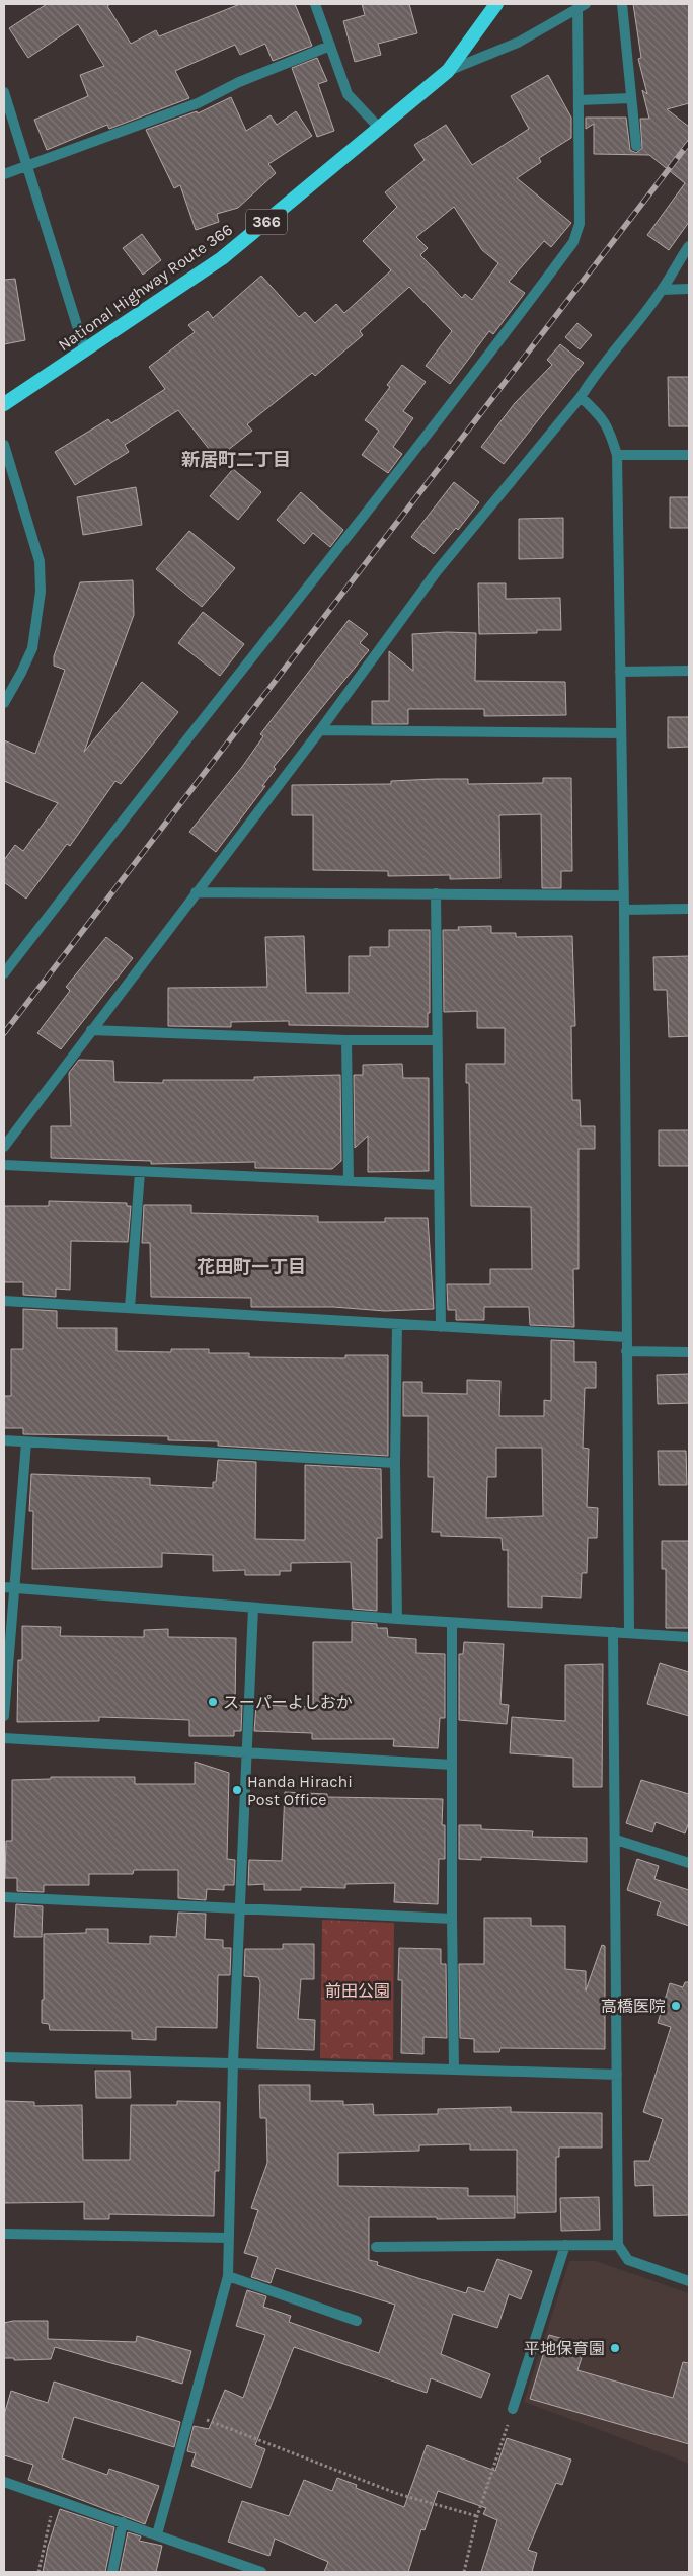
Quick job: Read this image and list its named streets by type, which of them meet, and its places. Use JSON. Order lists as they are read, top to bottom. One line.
{"streets":{"highway":["366","National Highway Route 366"]},"districts":["新居町二丁目","花田町一丁目"],"parks":["前田公園"],"places":["スーパーよしおか","Handa Hirachi Post Office","高橋医院","平地保育園"]}
